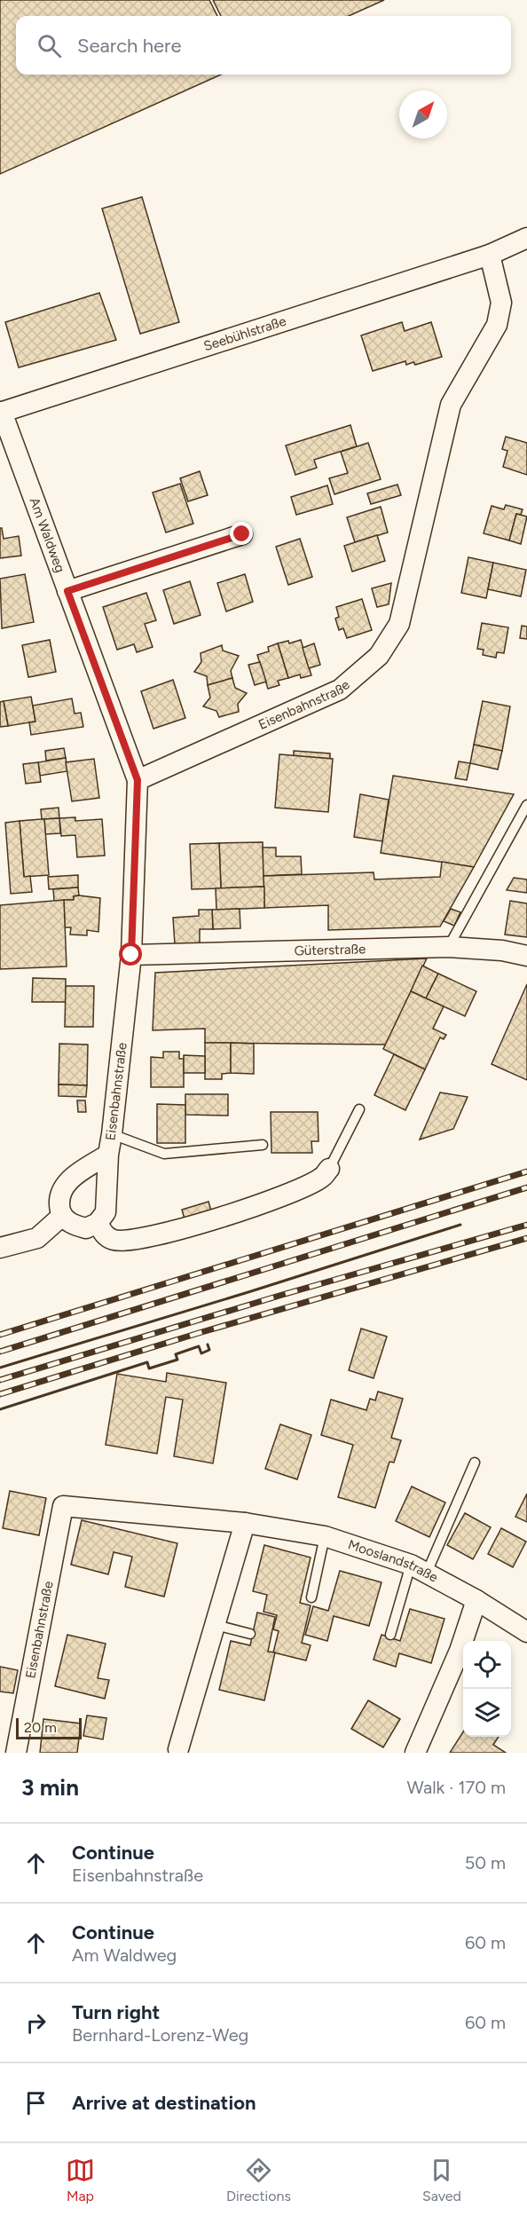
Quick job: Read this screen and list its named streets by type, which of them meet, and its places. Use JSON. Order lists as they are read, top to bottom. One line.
{"streets":{"street":["Seebühlstraße","Am Waldweg","Eisenbahnstraße","Güterstraße","Mooslandstraße"]},"crossings":[["Seebühlstraße","Am Waldweg"],["Seebühlstraße","Eisenbahnstraße"],["Am Waldweg","Eisenbahnstraße"],["Eisenbahnstraße","Güterstraße"],["Eisenbahnstraße","Mooslandstraße"]],"scale_bar":"20 m","north":"top right","page":{"search":"Search here","scale":"20 m","heading":["3 min","Walk · 170 m"],"list":[["Continue","Eisenbahnstraße","50 m"],["Continue","Am Waldweg","60 m"],["Turn right","Bernhard-Lorenz-Weg","60 m"],"Arrive at destination"],"nav":["Map","Directions","Saved"]}}
